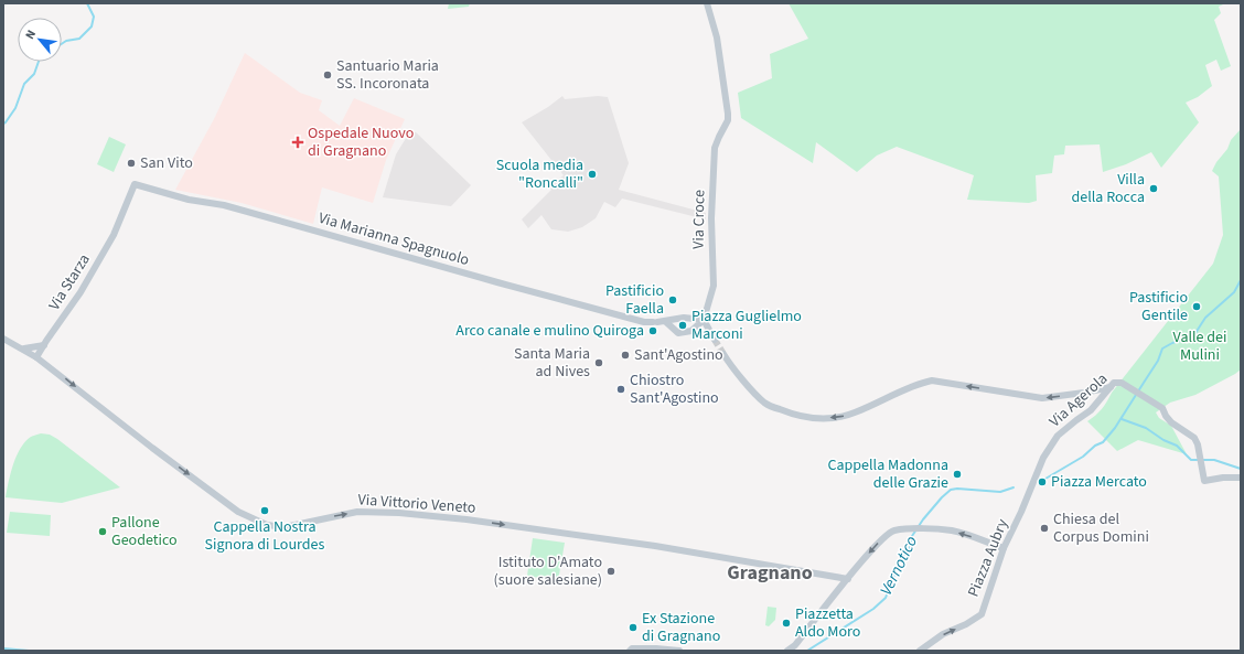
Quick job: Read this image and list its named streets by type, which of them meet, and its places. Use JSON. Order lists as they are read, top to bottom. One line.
{"streets":{"street":["Via Croce","Via Marianna Spagnuolo","Via Starza","Via Agerola","Via Vittorio Veneto","Piazza Aubry"]},"crossings":[["Via Croce","Via Marianna Spagnuolo"],["Via Marianna Spagnuolo","Via Starza"],["Via Starza","Via Vittorio Veneto"],["Via Agerola","Piazza Aubry"]],"one_way":["Via Vittorio Veneto","Piazza Aubry"],"districts":["Gragnano"],"water":["Vernotico"],"parks":["Valle dei Mulini"],"places":{"other":["Santuario Maria SS. Incoronata","San Vito","Scuola media \"Roncalli\"","Villa della Rocca","Pastificio Faella","Pastificio Gentile","Piazza Guglielmo Marconi","Arco canale e mulino Quiroga","Sant'Agostino","Santa Maria ad Nives","Chiostro Sant'Agostino","Cappella Madonna delle Grazie","Piazza Mercato","Cappella Nostra Signora di Lourdes","Chiesa del Corpus Domini","Pallone Geodetico","Istituto D'Amato (suore salesiane)","Piazzetta Aldo Moro","Ex Stazione di Gragnano"],"health":["Ospedale Nuovo di Gragnano"]},"north":"top left"}
